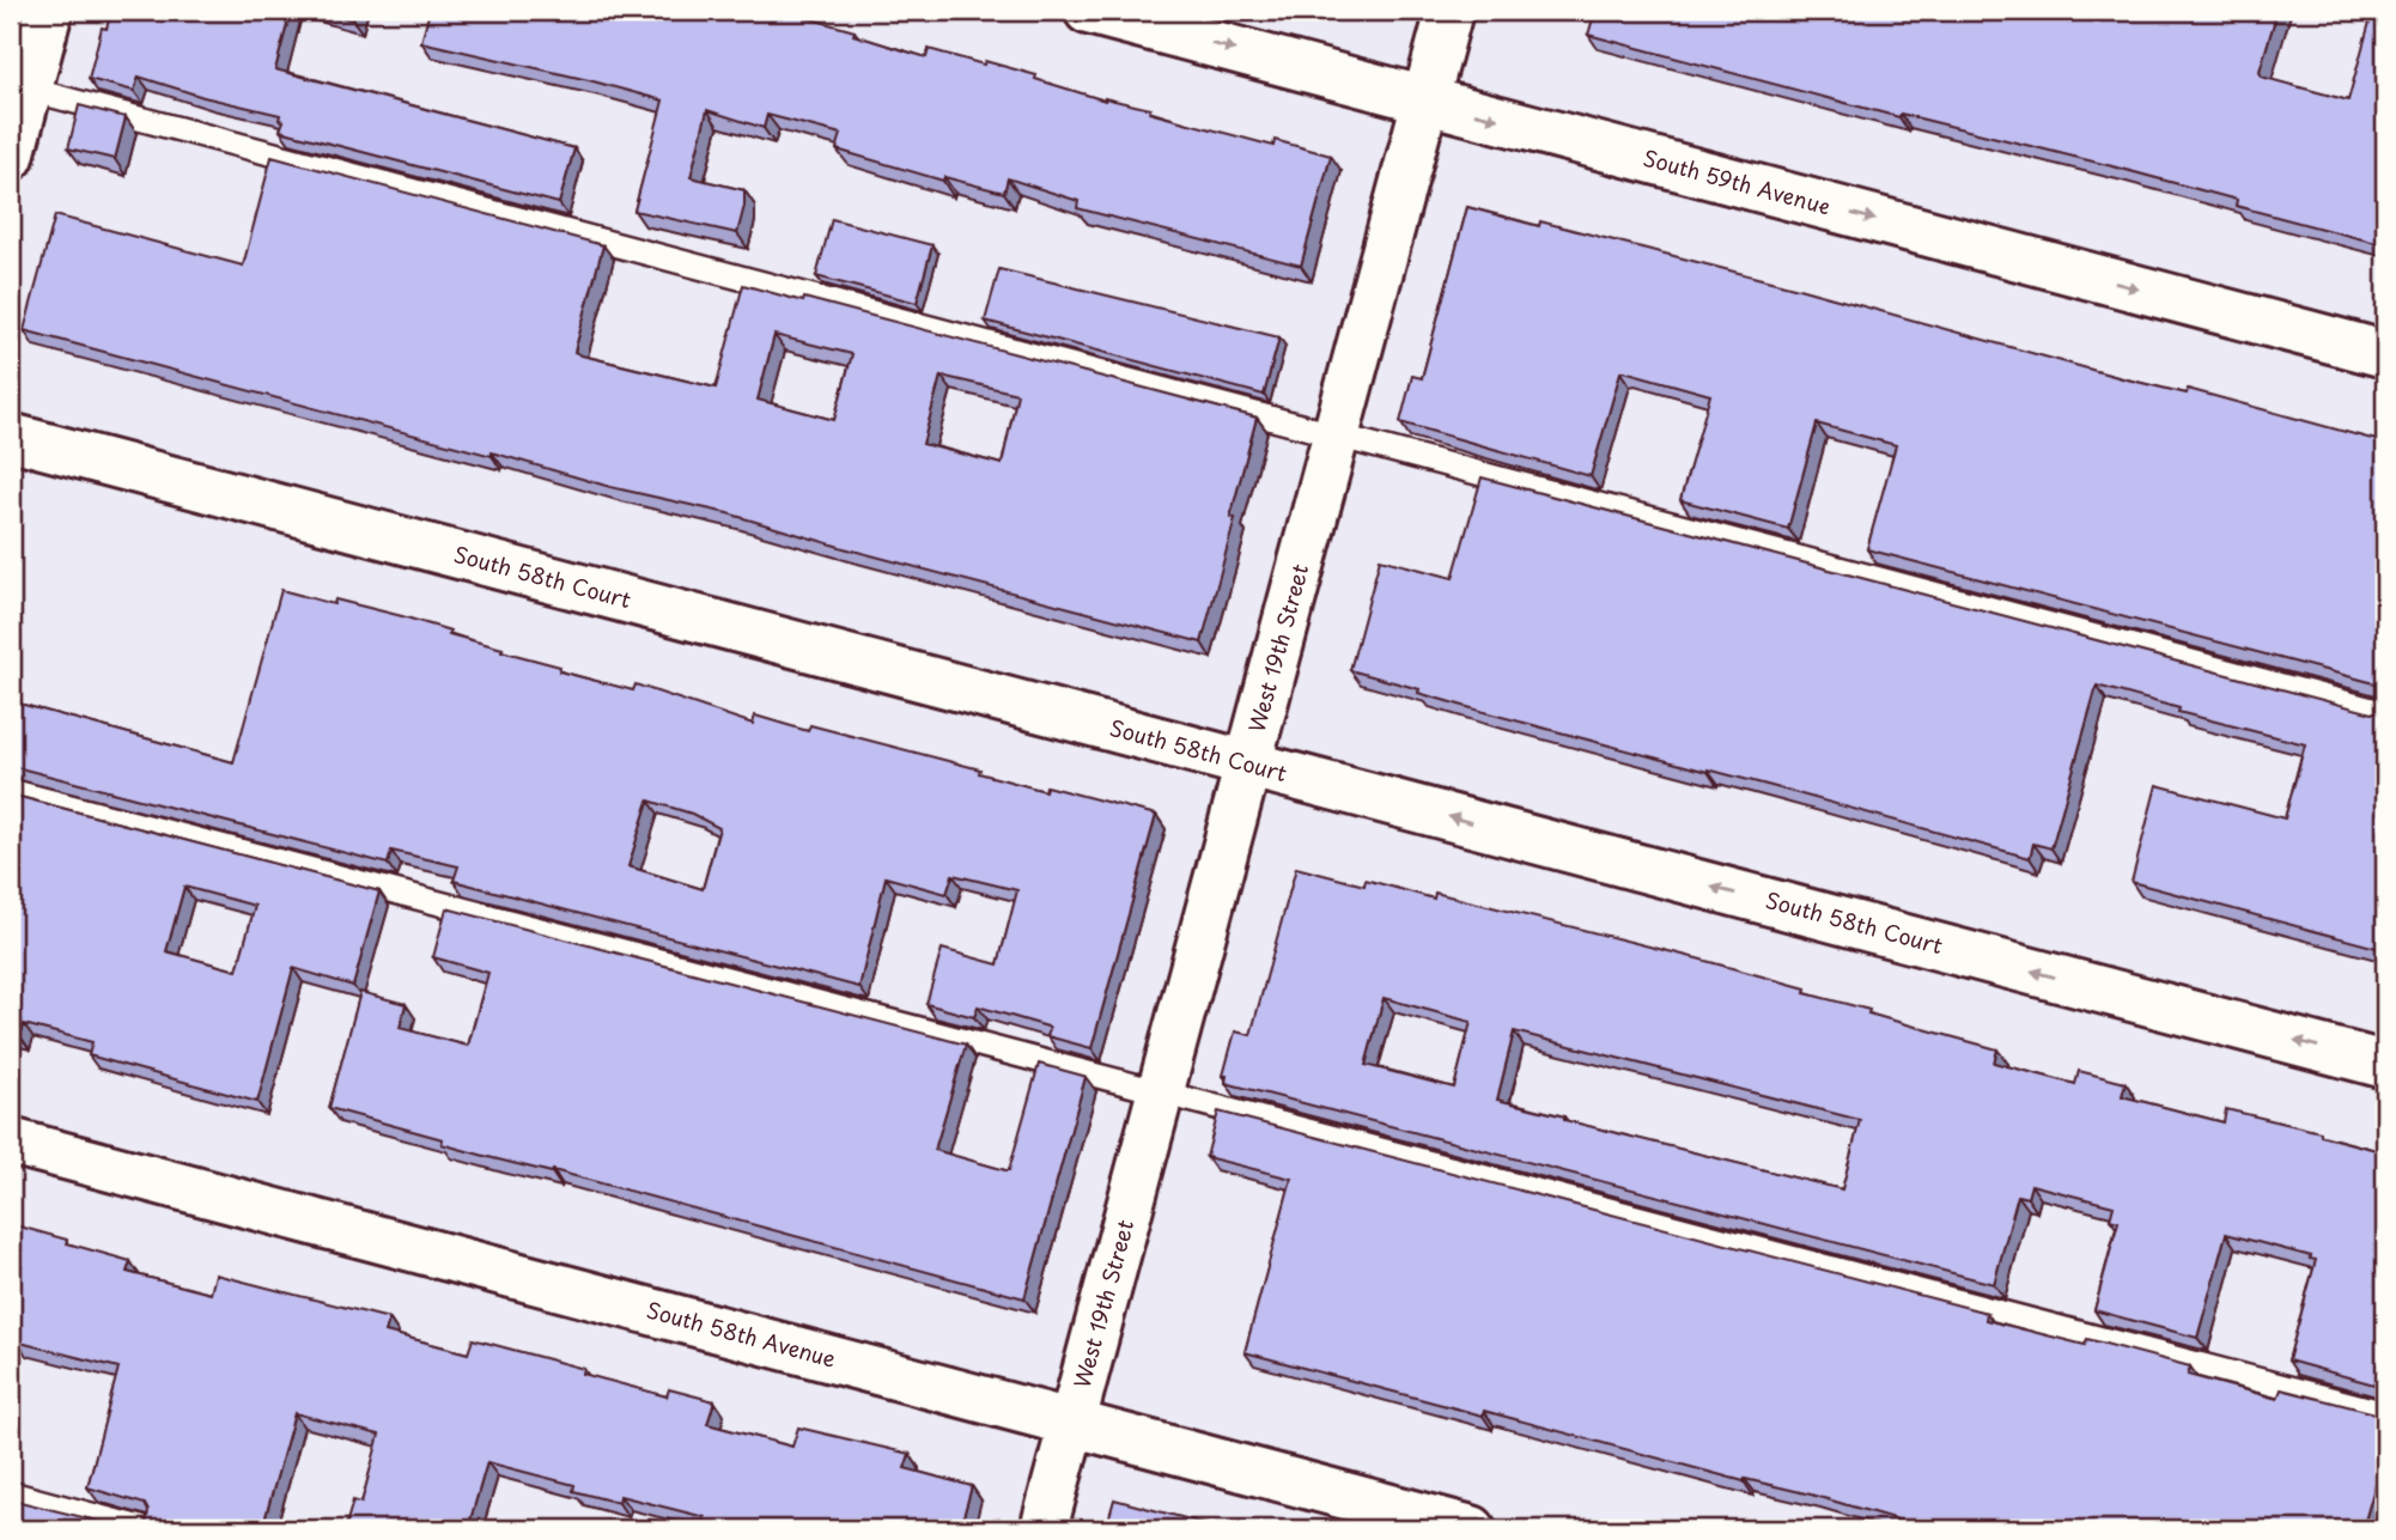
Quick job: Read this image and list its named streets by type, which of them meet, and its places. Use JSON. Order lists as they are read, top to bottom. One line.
{"streets":{"street":["South 59th Avenue","South 58th Court","West 19th Street","South 58th Avenue"]},"crossings":[["South 59th Avenue","West 19th Street"],["South 58th Court","West 19th Street"],["West 19th Street","South 58th Avenue"]],"one_way":["South 59th Avenue","South 58th Court"]}
